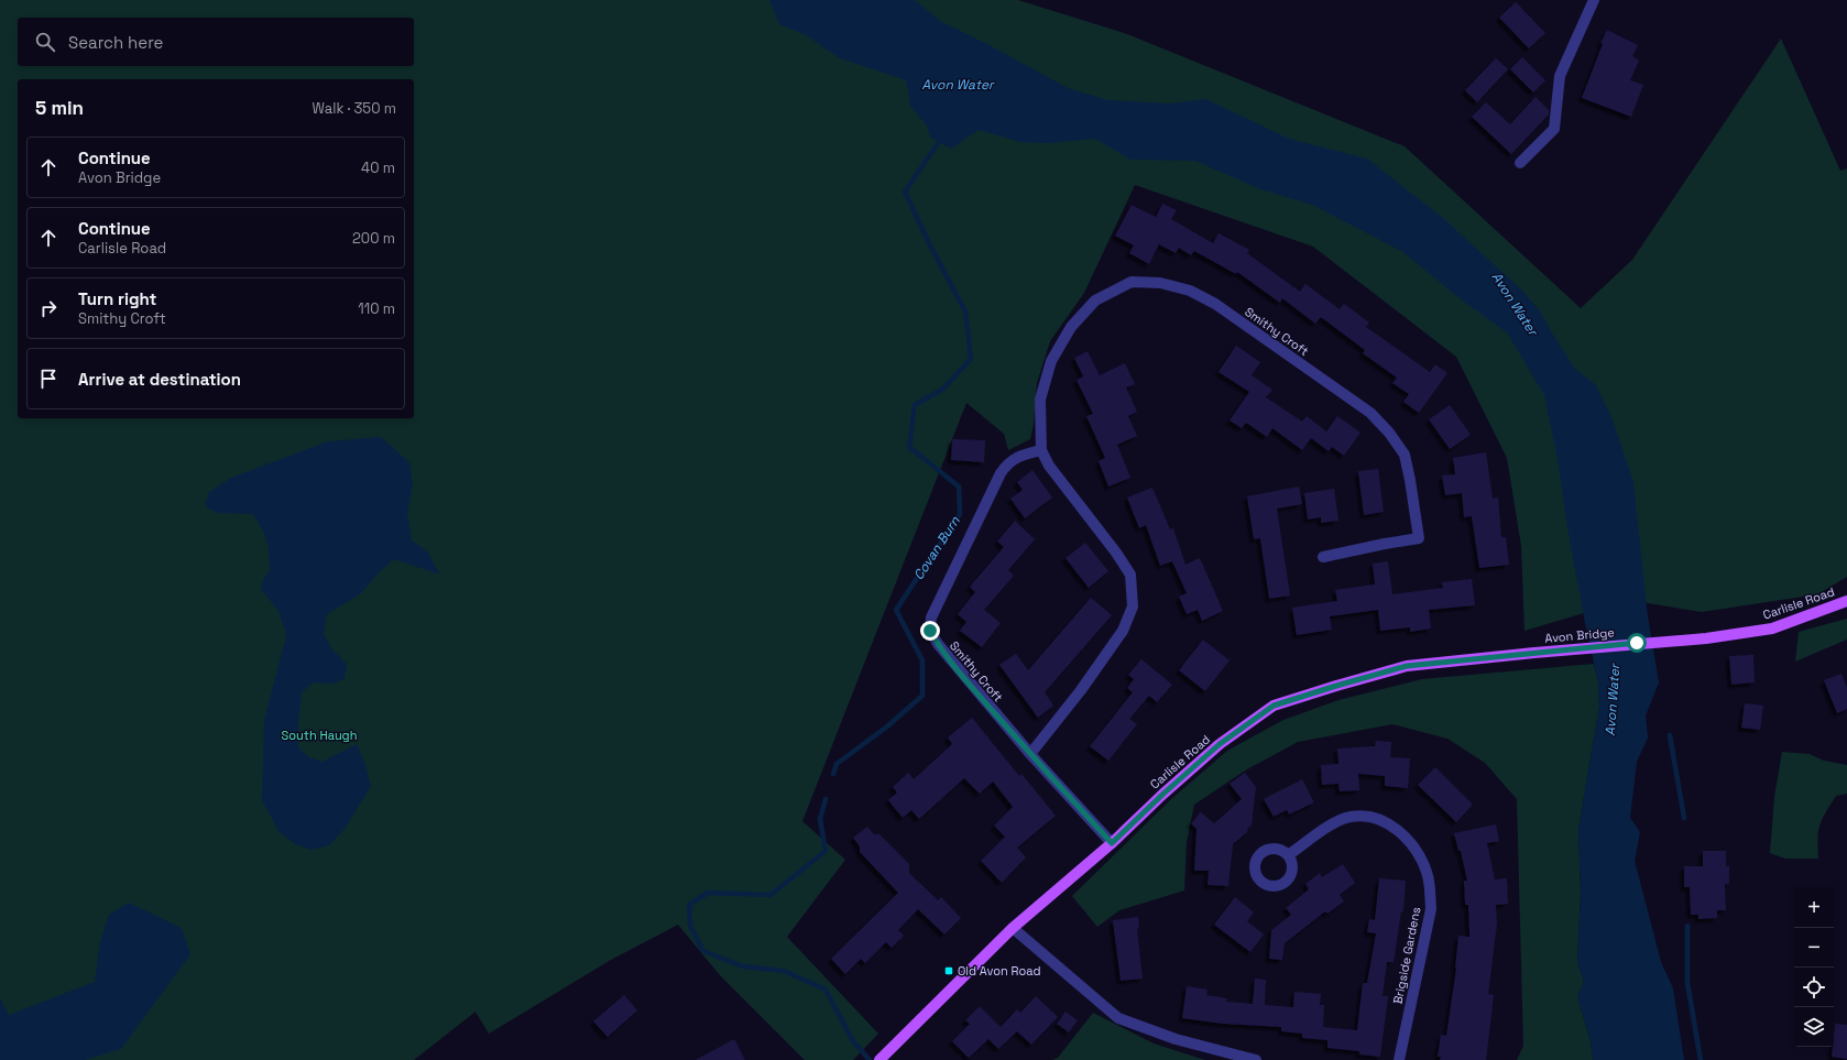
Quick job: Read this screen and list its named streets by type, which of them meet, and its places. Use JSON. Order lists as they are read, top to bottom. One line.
{"streets":{"main road":["Carlisle Road","Avon Bridge"],"street":["Smithy Croft","Brigside Gardens"]},"crossings":[["Smithy Croft","Carlisle Road"],["Carlisle Road","Avon Bridge"]],"water":["Avon Water","Covan Burn"],"parks":["South Haugh"],"places":{"transit":["Old Avon Road"]},"page":{"search":"Search here","heading":["5 min","Walk · 350 m"],"list":[["Continue","Avon Bridge","40 m"],["Continue","Carlisle Road","200 m"],["Turn right","Smithy Croft","110 m"],"Arrive at destination"],"map_buttons":["+","−"]}}
